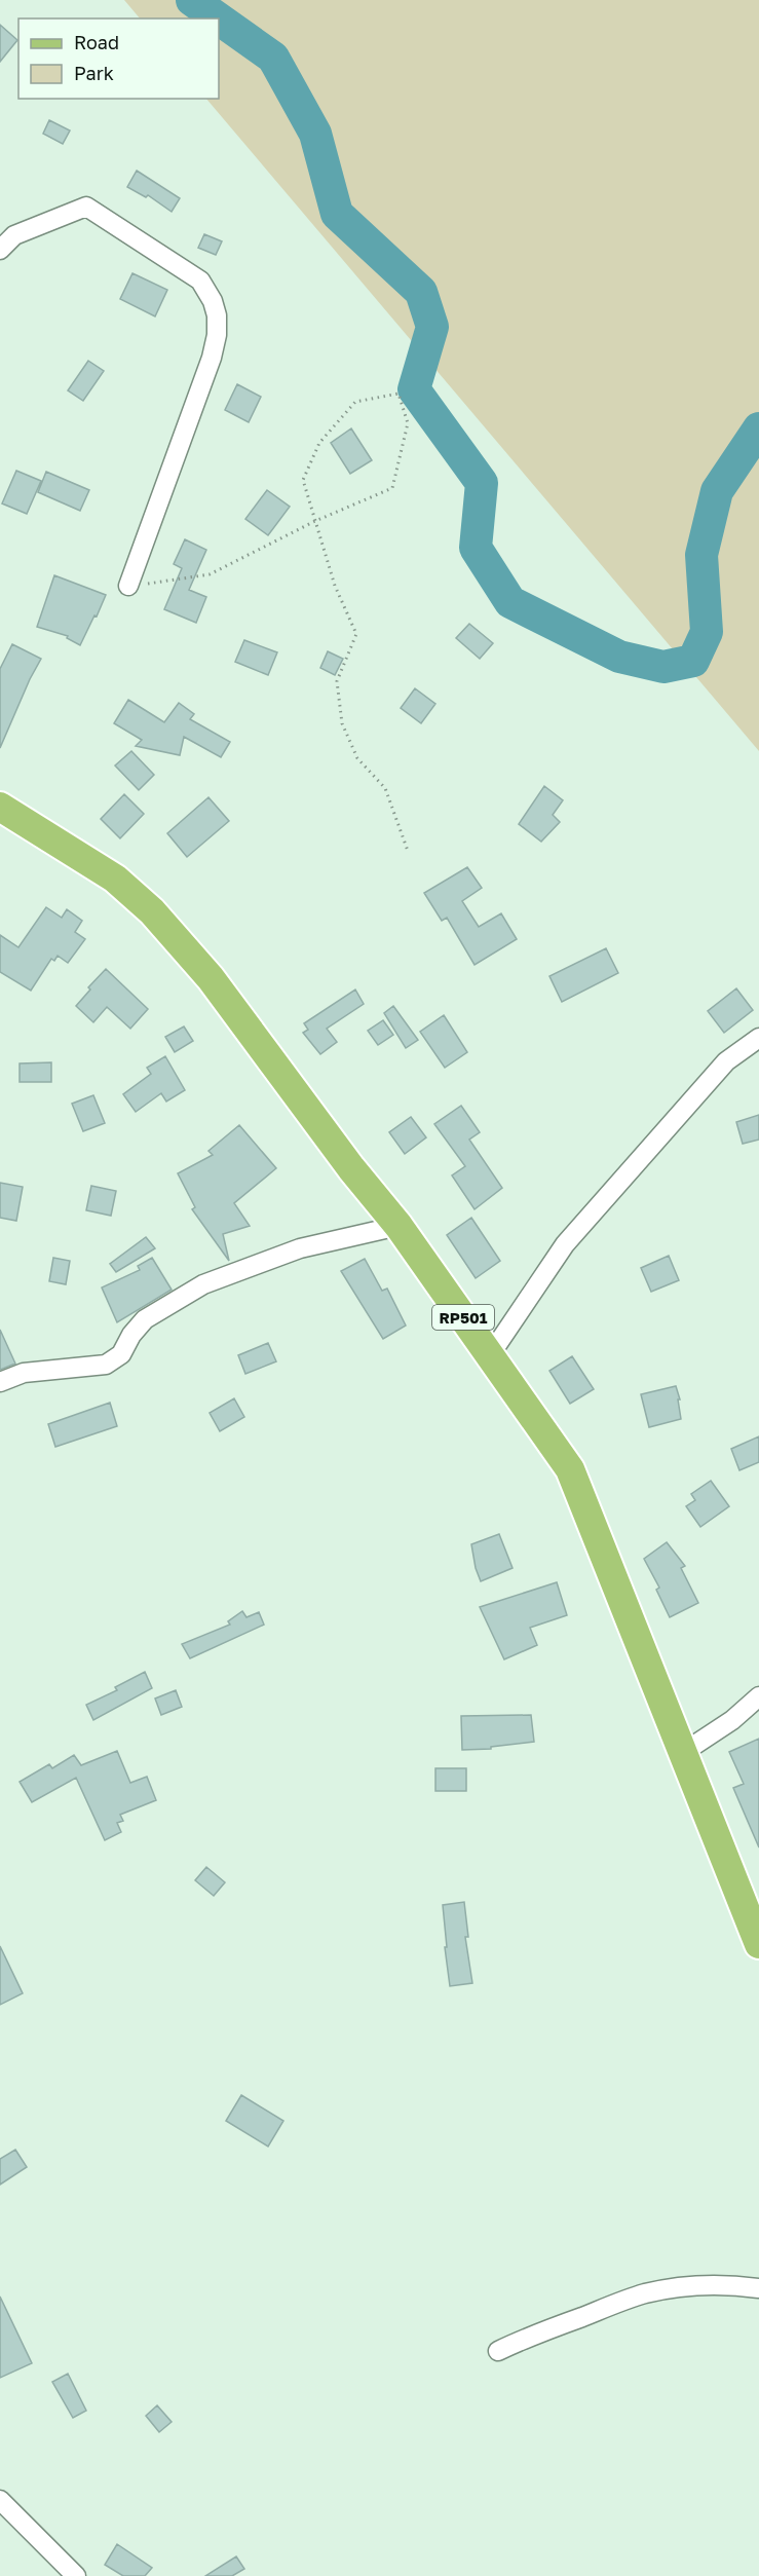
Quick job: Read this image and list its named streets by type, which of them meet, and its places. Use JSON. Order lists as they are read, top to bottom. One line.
{"streets":{"main road":["RP501"]},"legend":["Road","Park"]}
